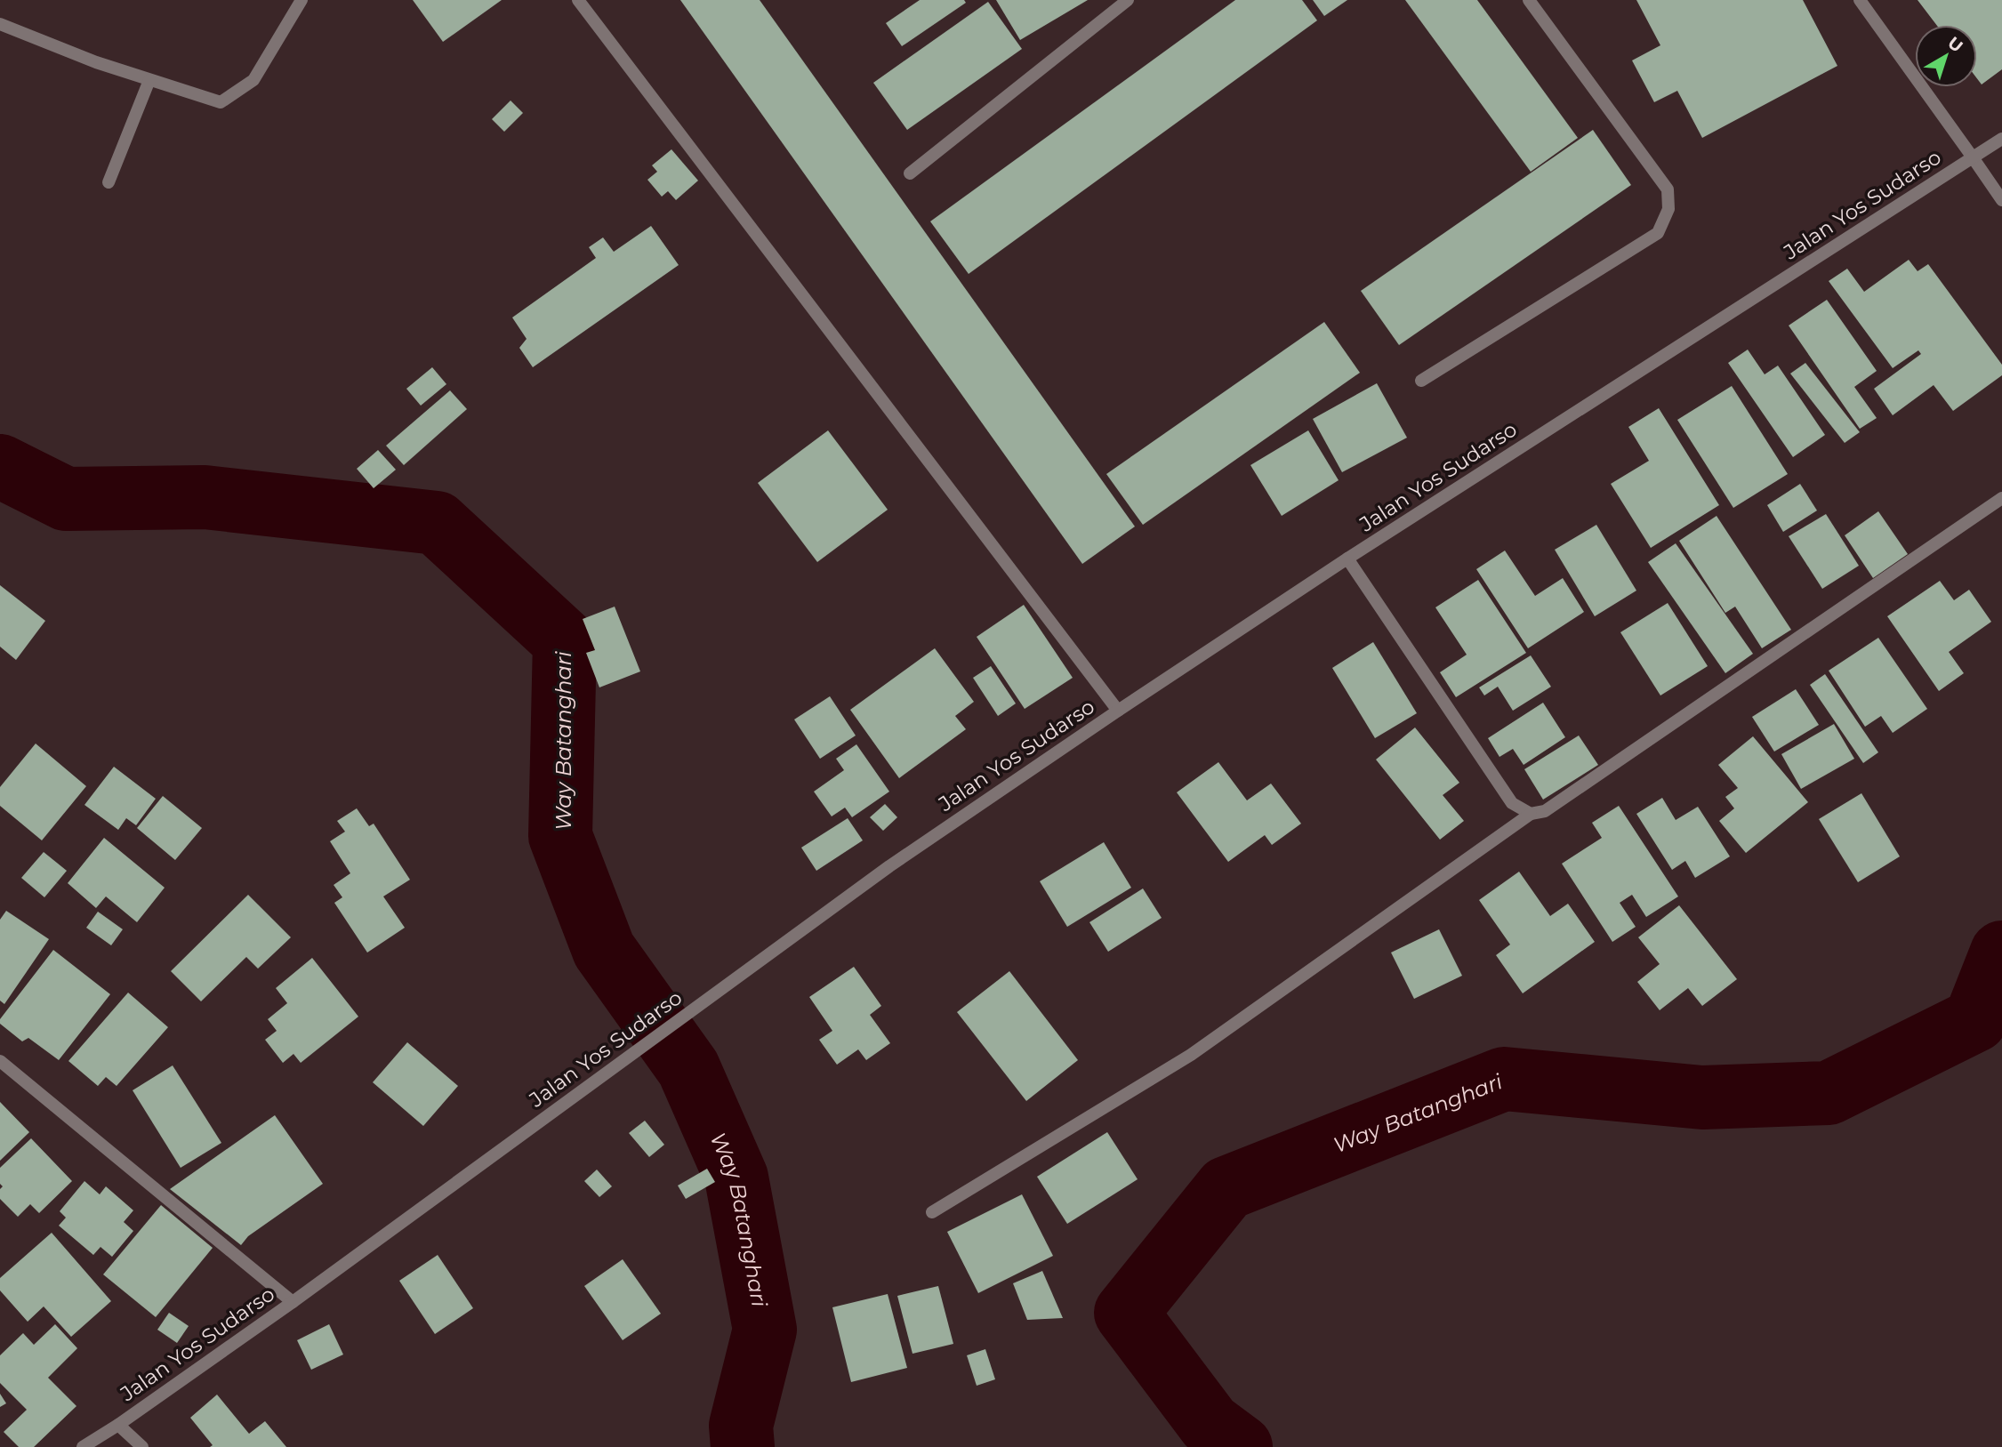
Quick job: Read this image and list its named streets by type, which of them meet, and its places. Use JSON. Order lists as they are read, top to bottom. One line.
{"streets":{"street":["Jalan Yos Sudarso"]},"water":["Way Batanghari"],"north":"top right"}
